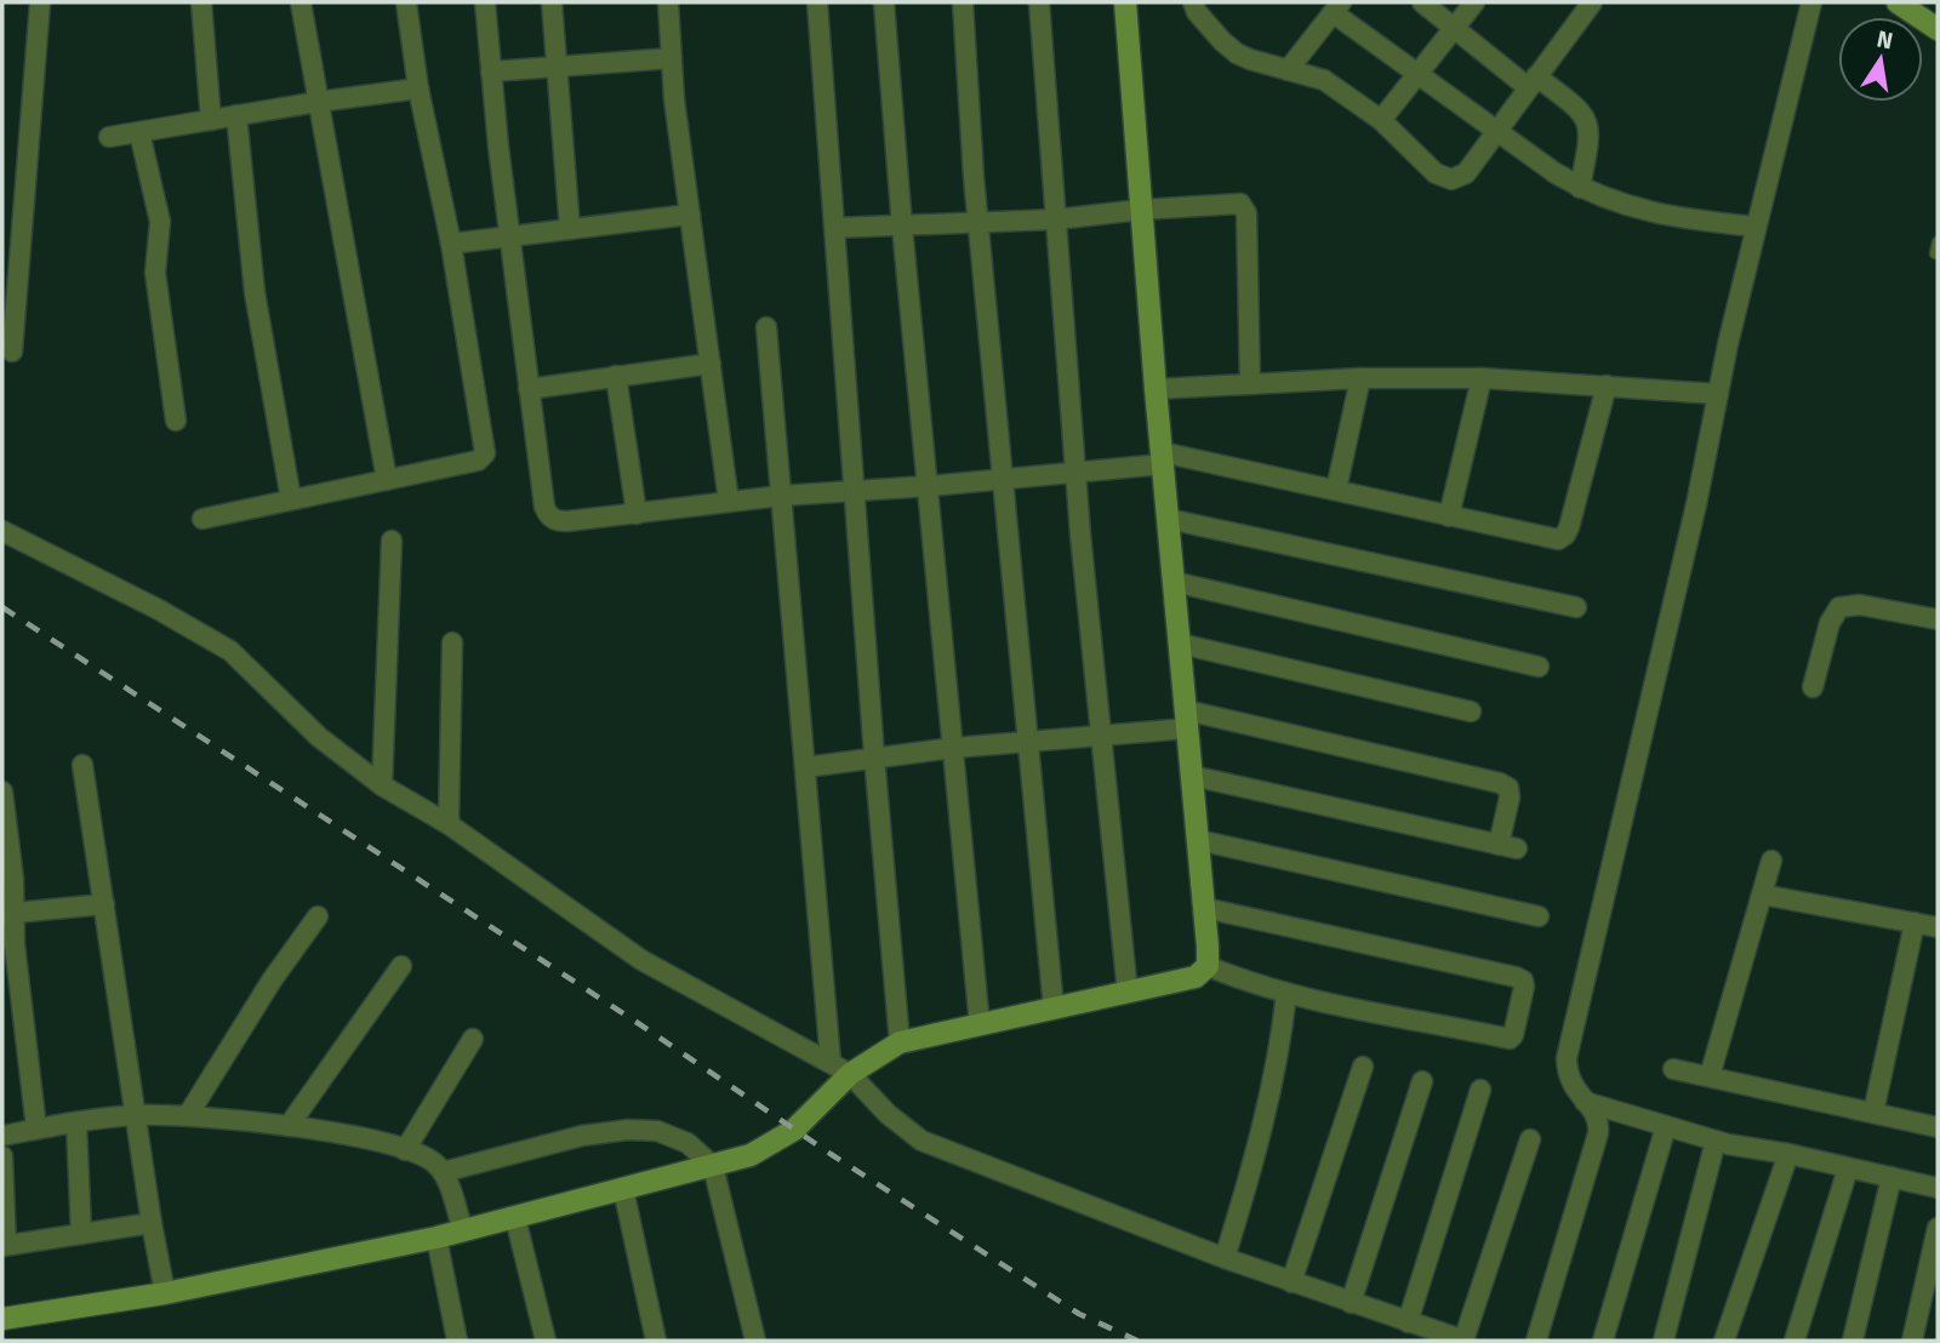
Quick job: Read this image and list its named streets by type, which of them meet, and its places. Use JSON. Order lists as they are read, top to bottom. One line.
{"north":"top"}
